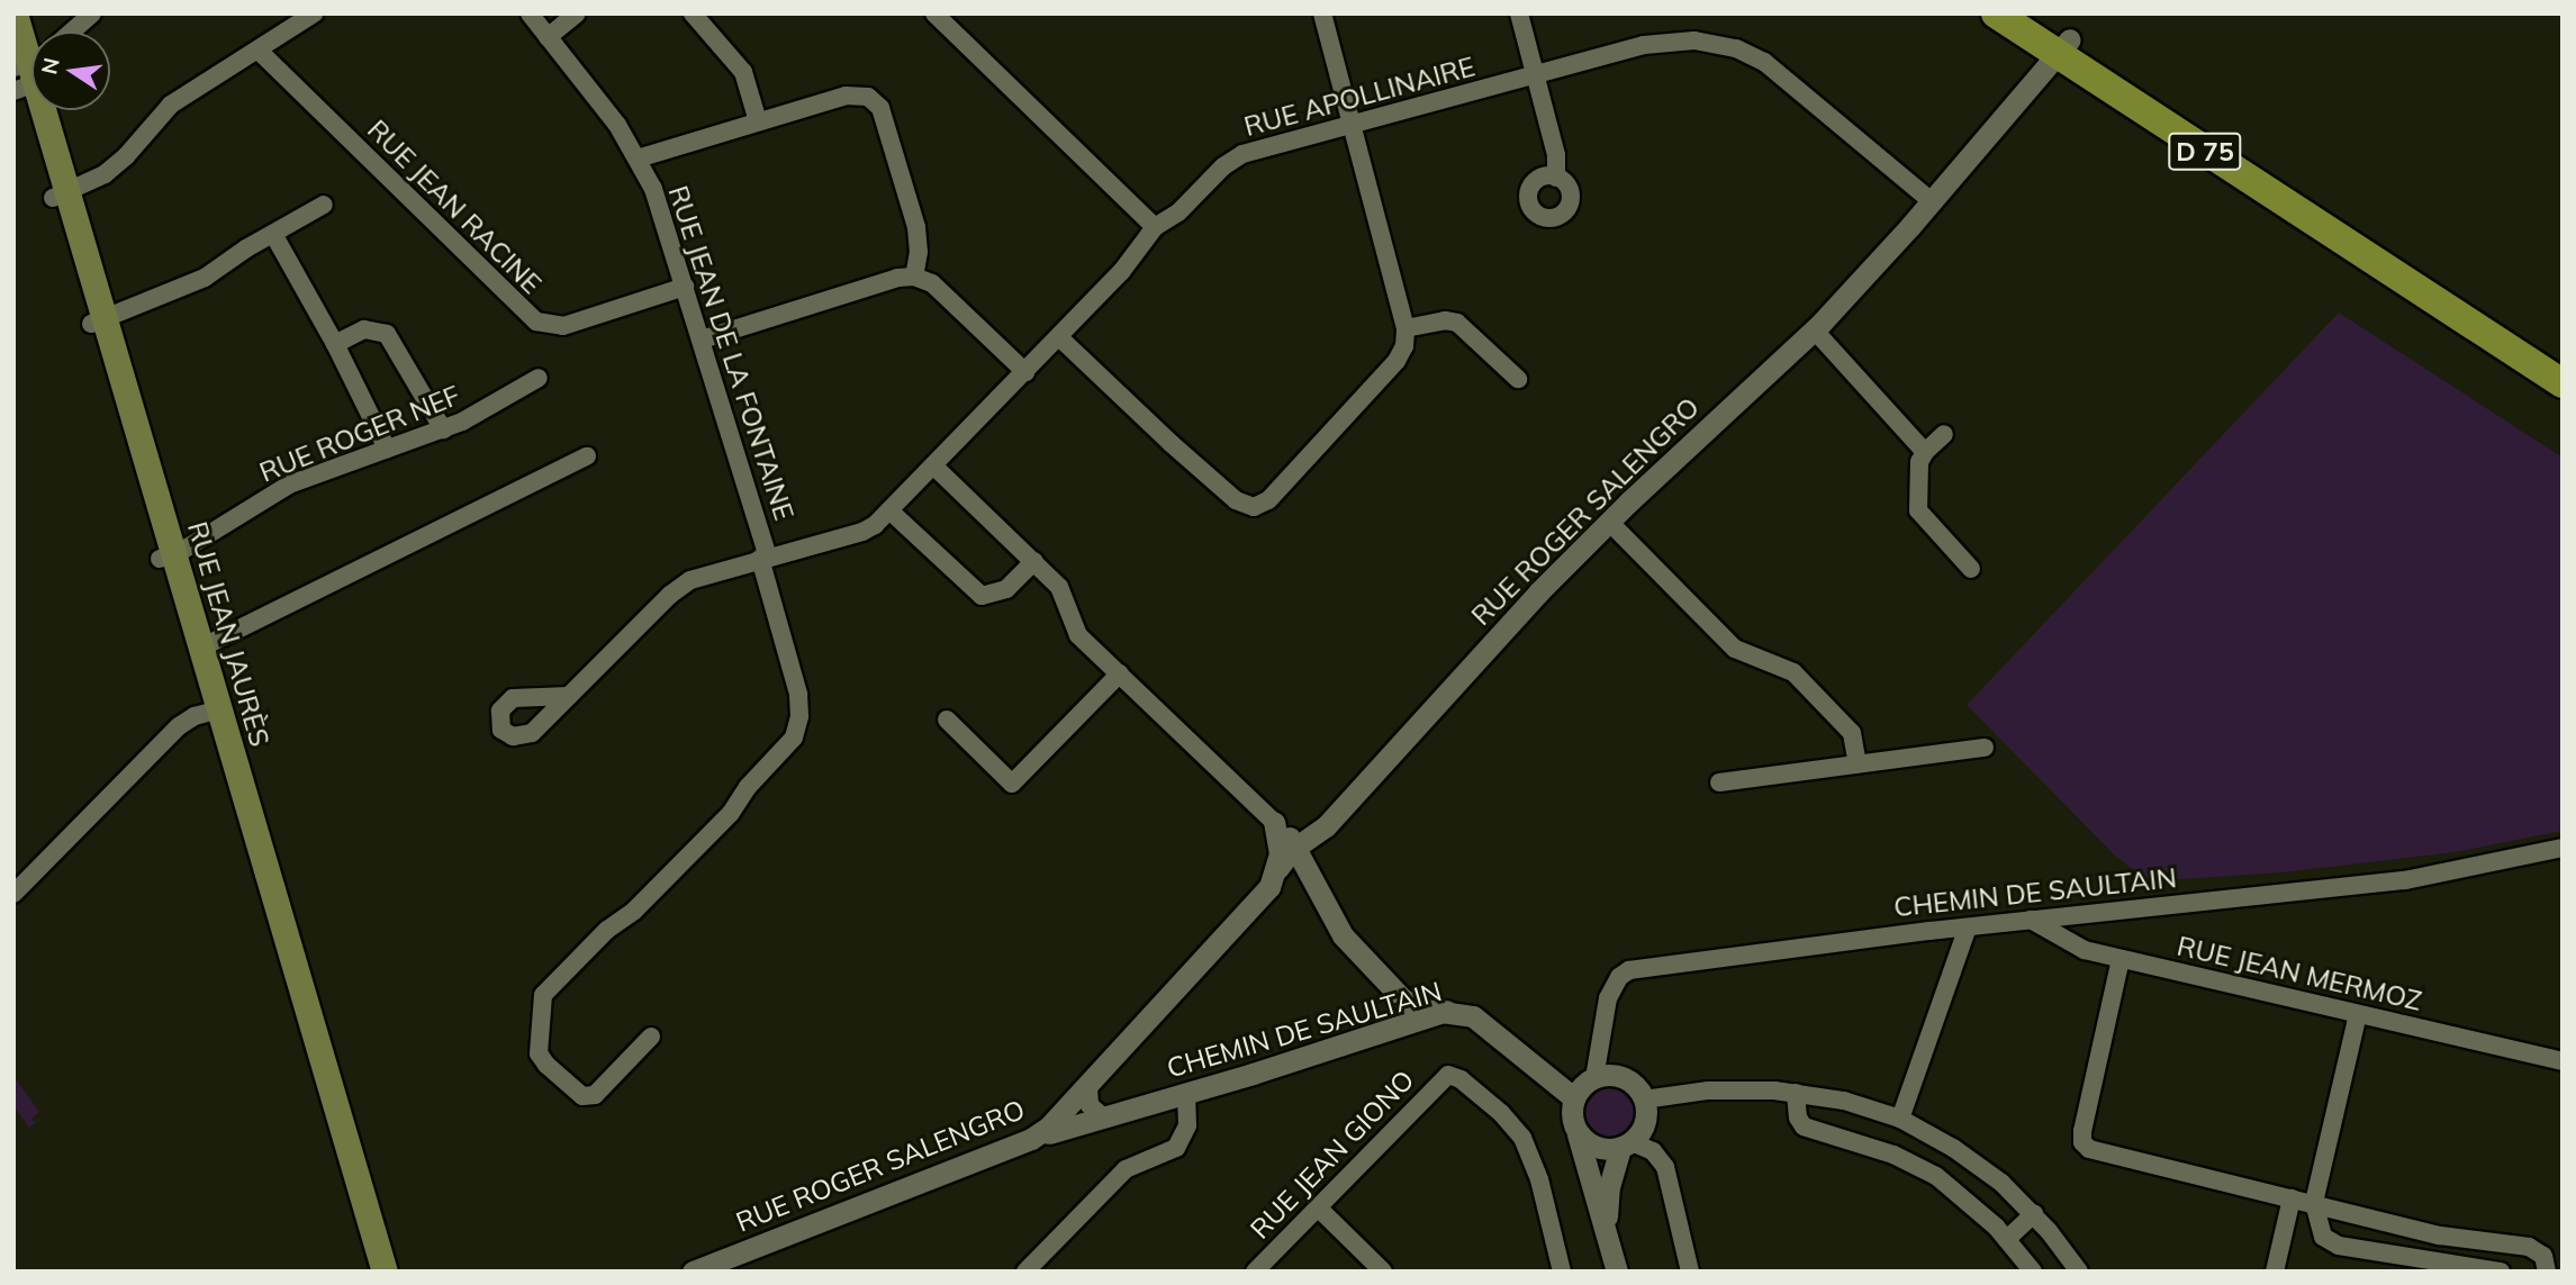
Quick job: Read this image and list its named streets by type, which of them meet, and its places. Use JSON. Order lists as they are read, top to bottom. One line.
{"streets":{"main road":["D 75","RUE JEAN JAURÈS"],"street":["RUE APOLLINAIRE","RUE JEAN RACINE","RUE JEAN DE LA FONTAINE","RUE ROGER NEF","RUE ROGER SALENGRO","CHEMIN DE SAULTAIN","RUE JEAN MERMOZ","RUE JEAN GIONO"]},"crossings":[["RUE APOLLINAIRE","RUE JEAN DE LA FONTAINE"],["RUE APOLLINAIRE","RUE ROGER SALENGRO"],["D 75","RUE ROGER SALENGRO"],["RUE JEAN RACINE","RUE JEAN DE LA FONTAINE"],["RUE ROGER NEF","RUE JEAN JAURÈS"],["RUE ROGER SALENGRO","CHEMIN DE SAULTAIN"],["CHEMIN DE SAULTAIN","RUE JEAN MERMOZ"]],"north":"left"}
